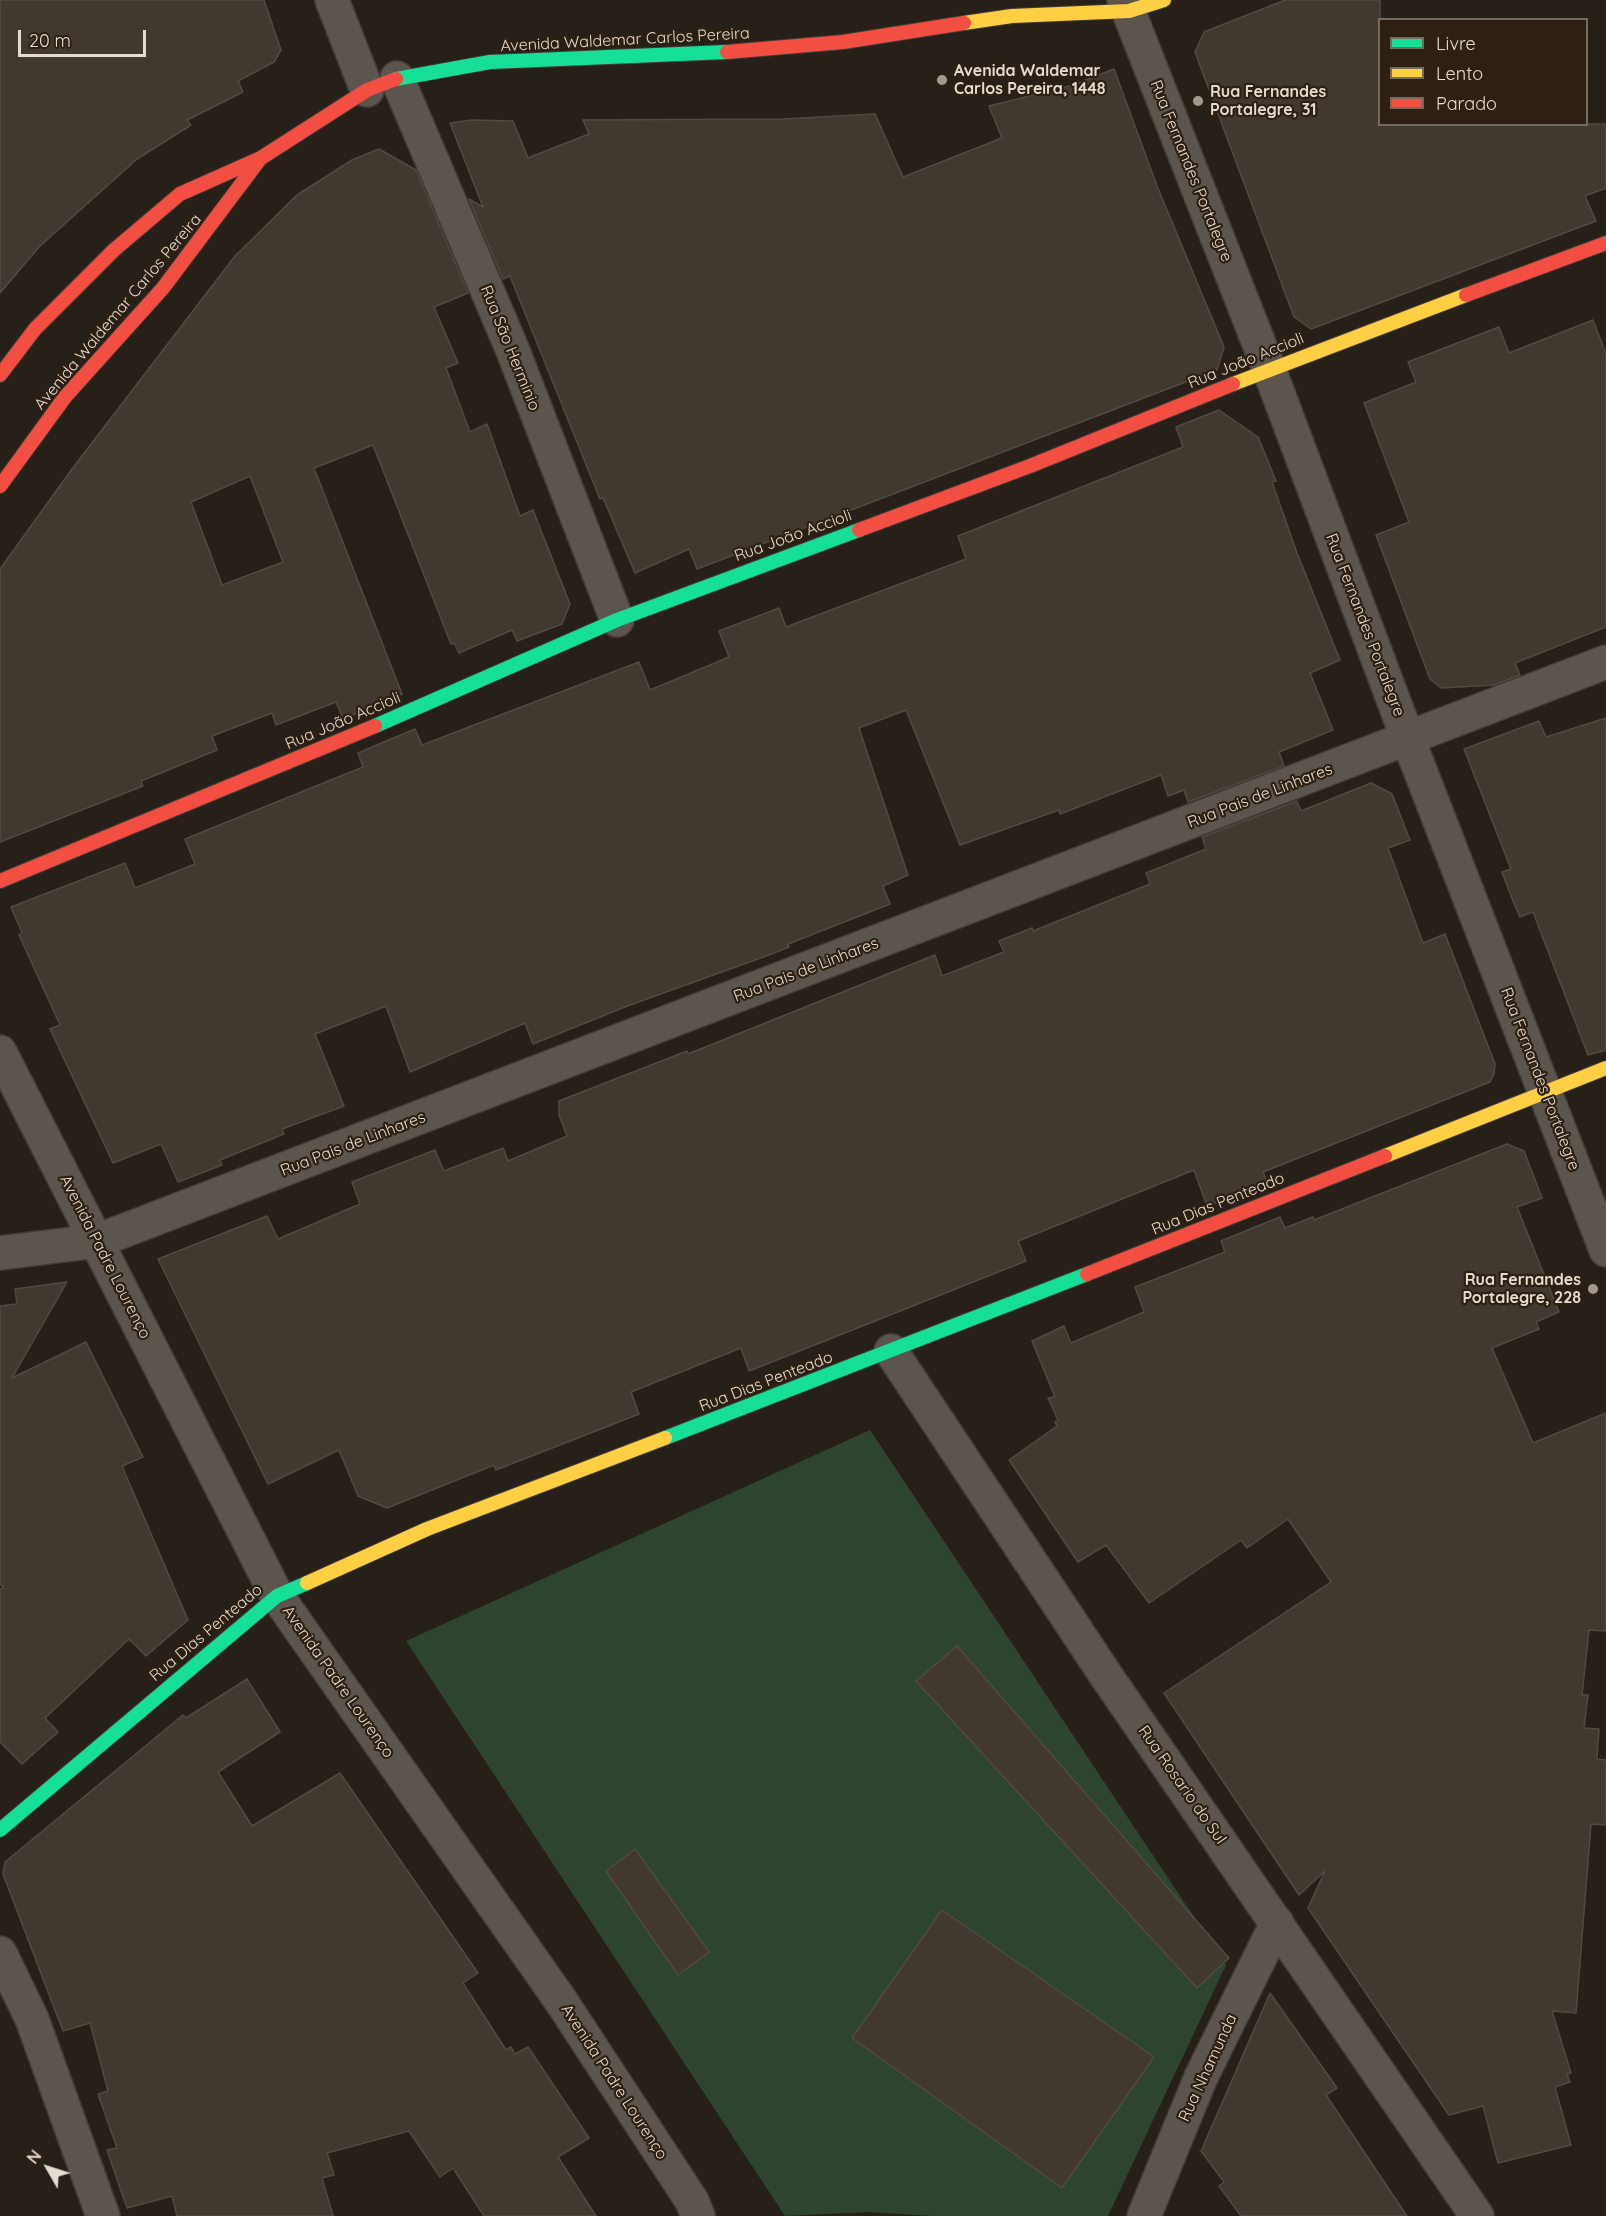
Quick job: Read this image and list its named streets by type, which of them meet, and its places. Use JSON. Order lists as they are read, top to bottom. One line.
{"streets":{"street":["Avenida Waldemar Carlos Pereira","Rua Fernandes Portalegre","Rua São Herminio","Rua João Accioli","Rua Pais de Linhares","Rua Dias Penteado","Avenida Padre Lourenço","Rua Rosario do Sul","Rua Nhamunda"]},"crossings":[["Avenida Waldemar Carlos Pereira","Rua Fernandes Portalegre"],["Avenida Waldemar Carlos Pereira","Rua São Herminio"],["Rua Fernandes Portalegre","Rua João Accioli"],["Rua Fernandes Portalegre","Rua Pais de Linhares"],["Rua Fernandes Portalegre","Rua Dias Penteado"],["Rua São Herminio","Rua João Accioli"],["Rua Pais de Linhares","Avenida Padre Lourenço"],["Rua Dias Penteado","Avenida Padre Lourenço"],["Rua Dias Penteado","Rua Rosario do Sul"],["Rua Rosario do Sul","Rua Nhamunda"]],"places":["Avenida Waldemar Carlos Pereira, 1448","Rua Fernandes Portalegre, 31","Rua Fernandes Portalegre, 228"],"legend":["Livre","Lento","Parado"],"scale_bar":"20 m","north":"top left"}
